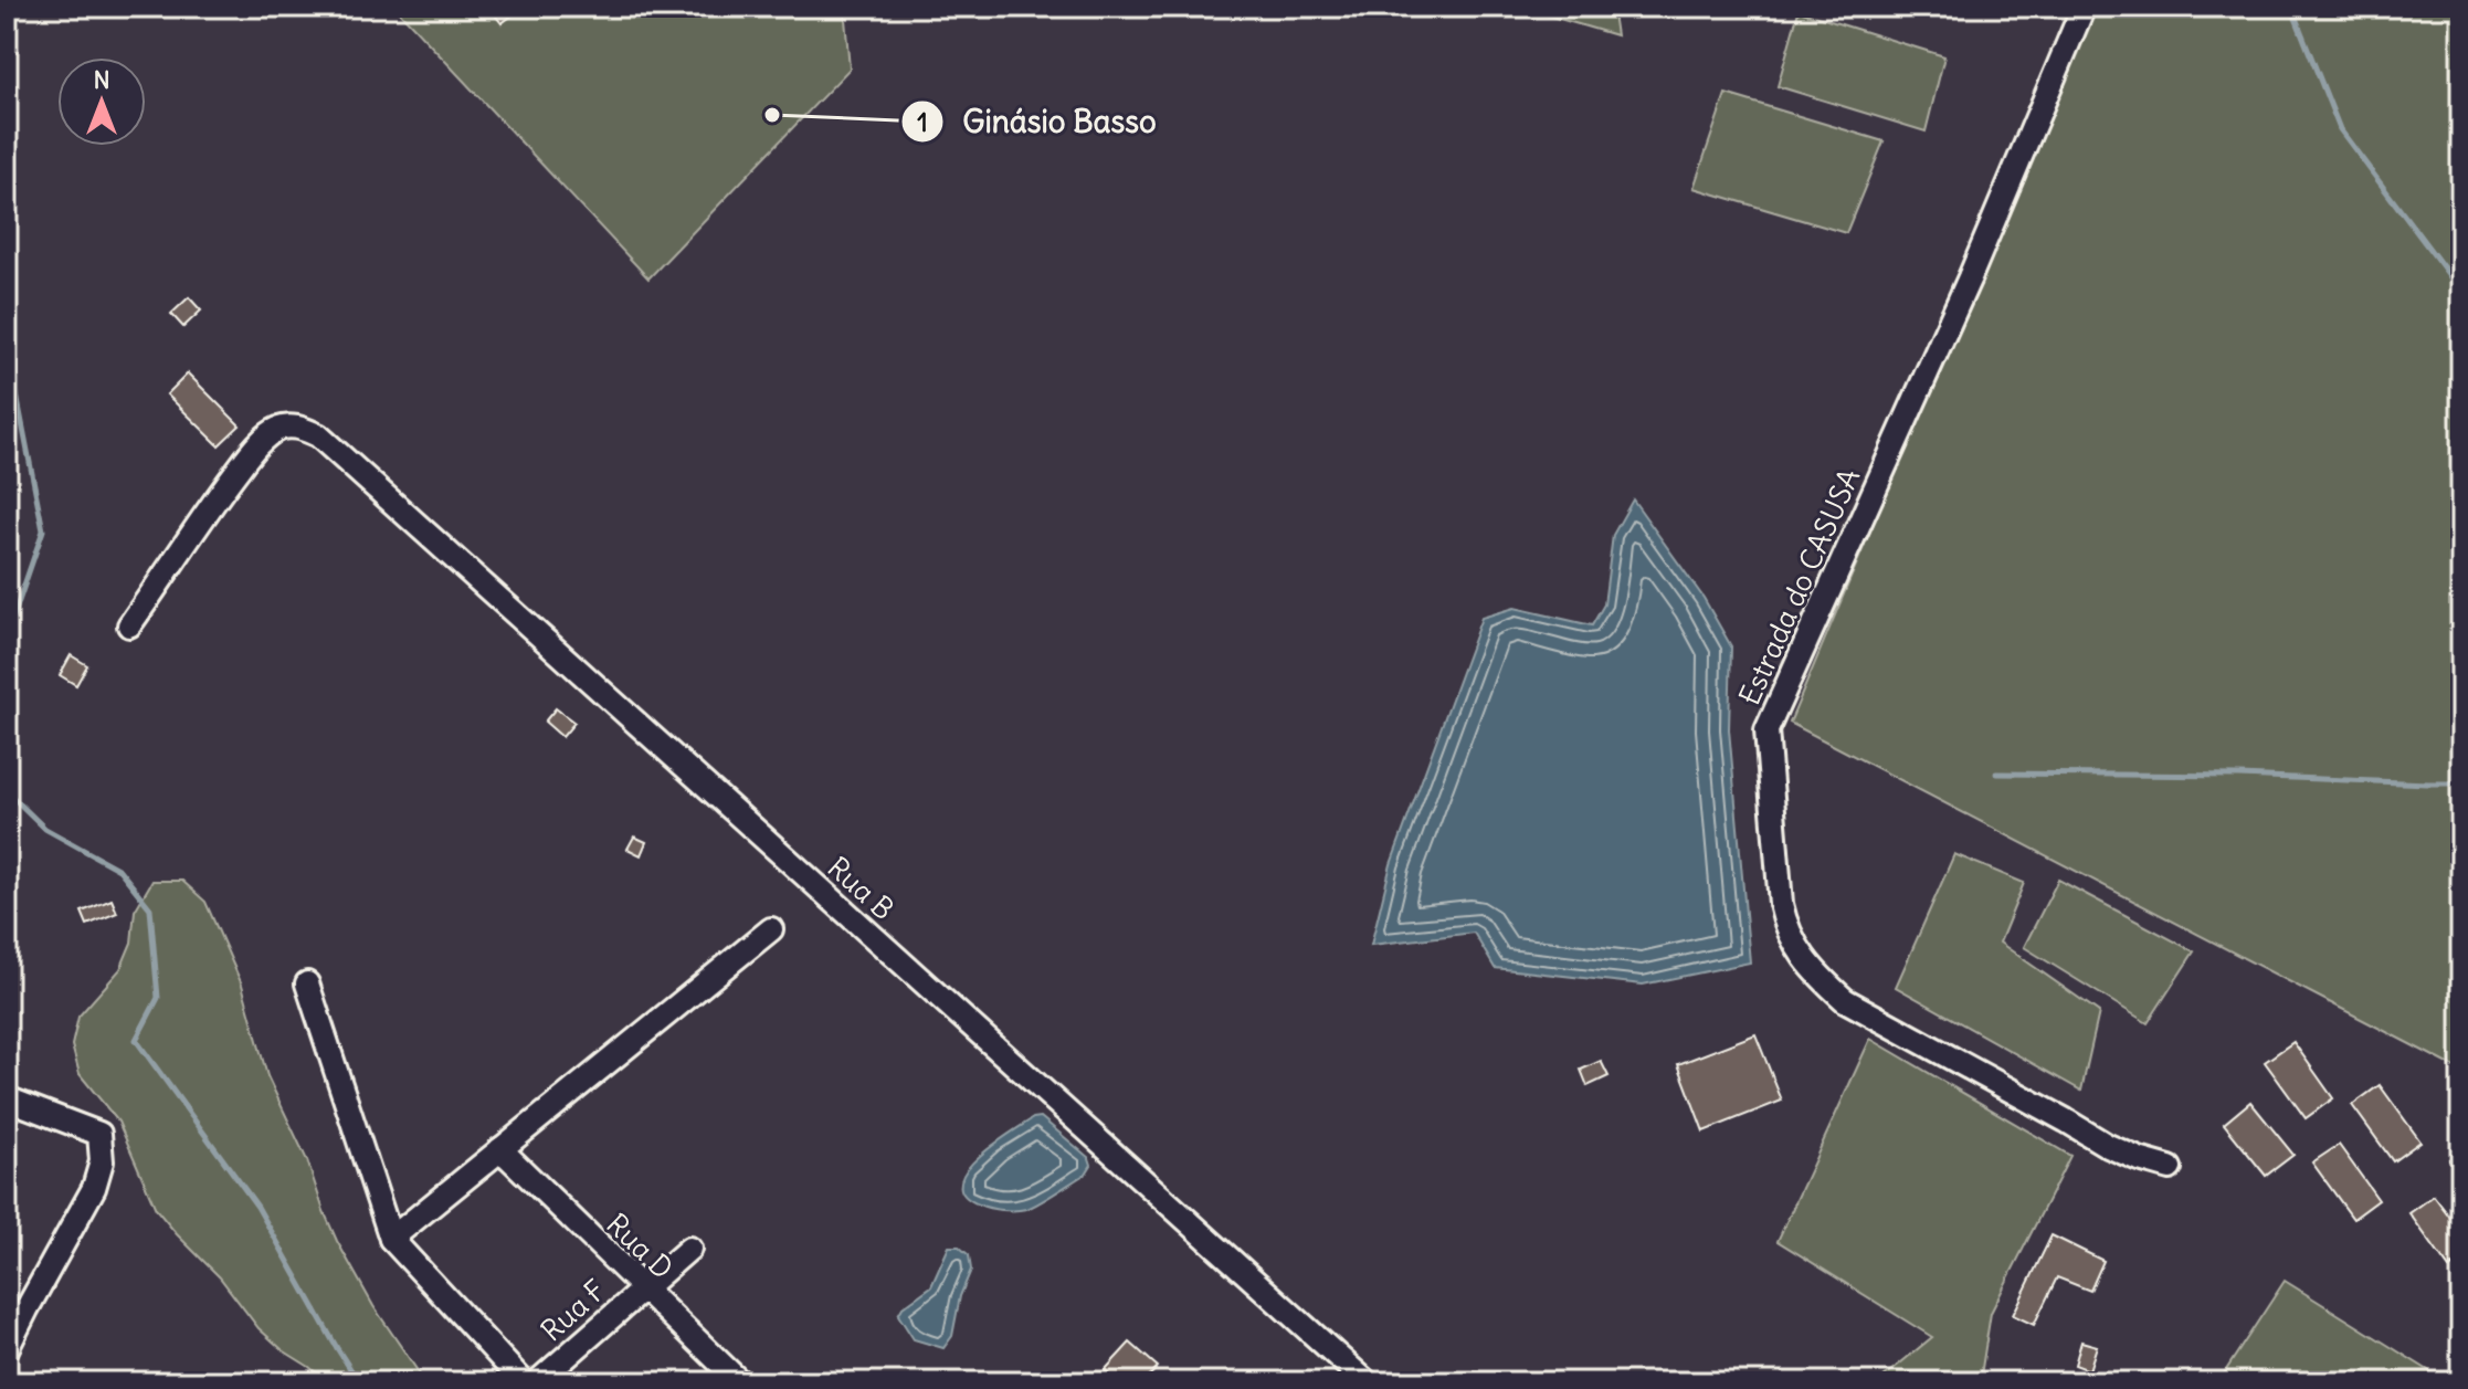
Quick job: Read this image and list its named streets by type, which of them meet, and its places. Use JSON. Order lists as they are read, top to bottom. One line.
{"streets":{"street":["Estrada do CASUSA","Rua B","Rua D","Rua F"]},"crossings":[["Rua D","Rua F"]],"places":["Ginásio Basso"],"north":"top"}
